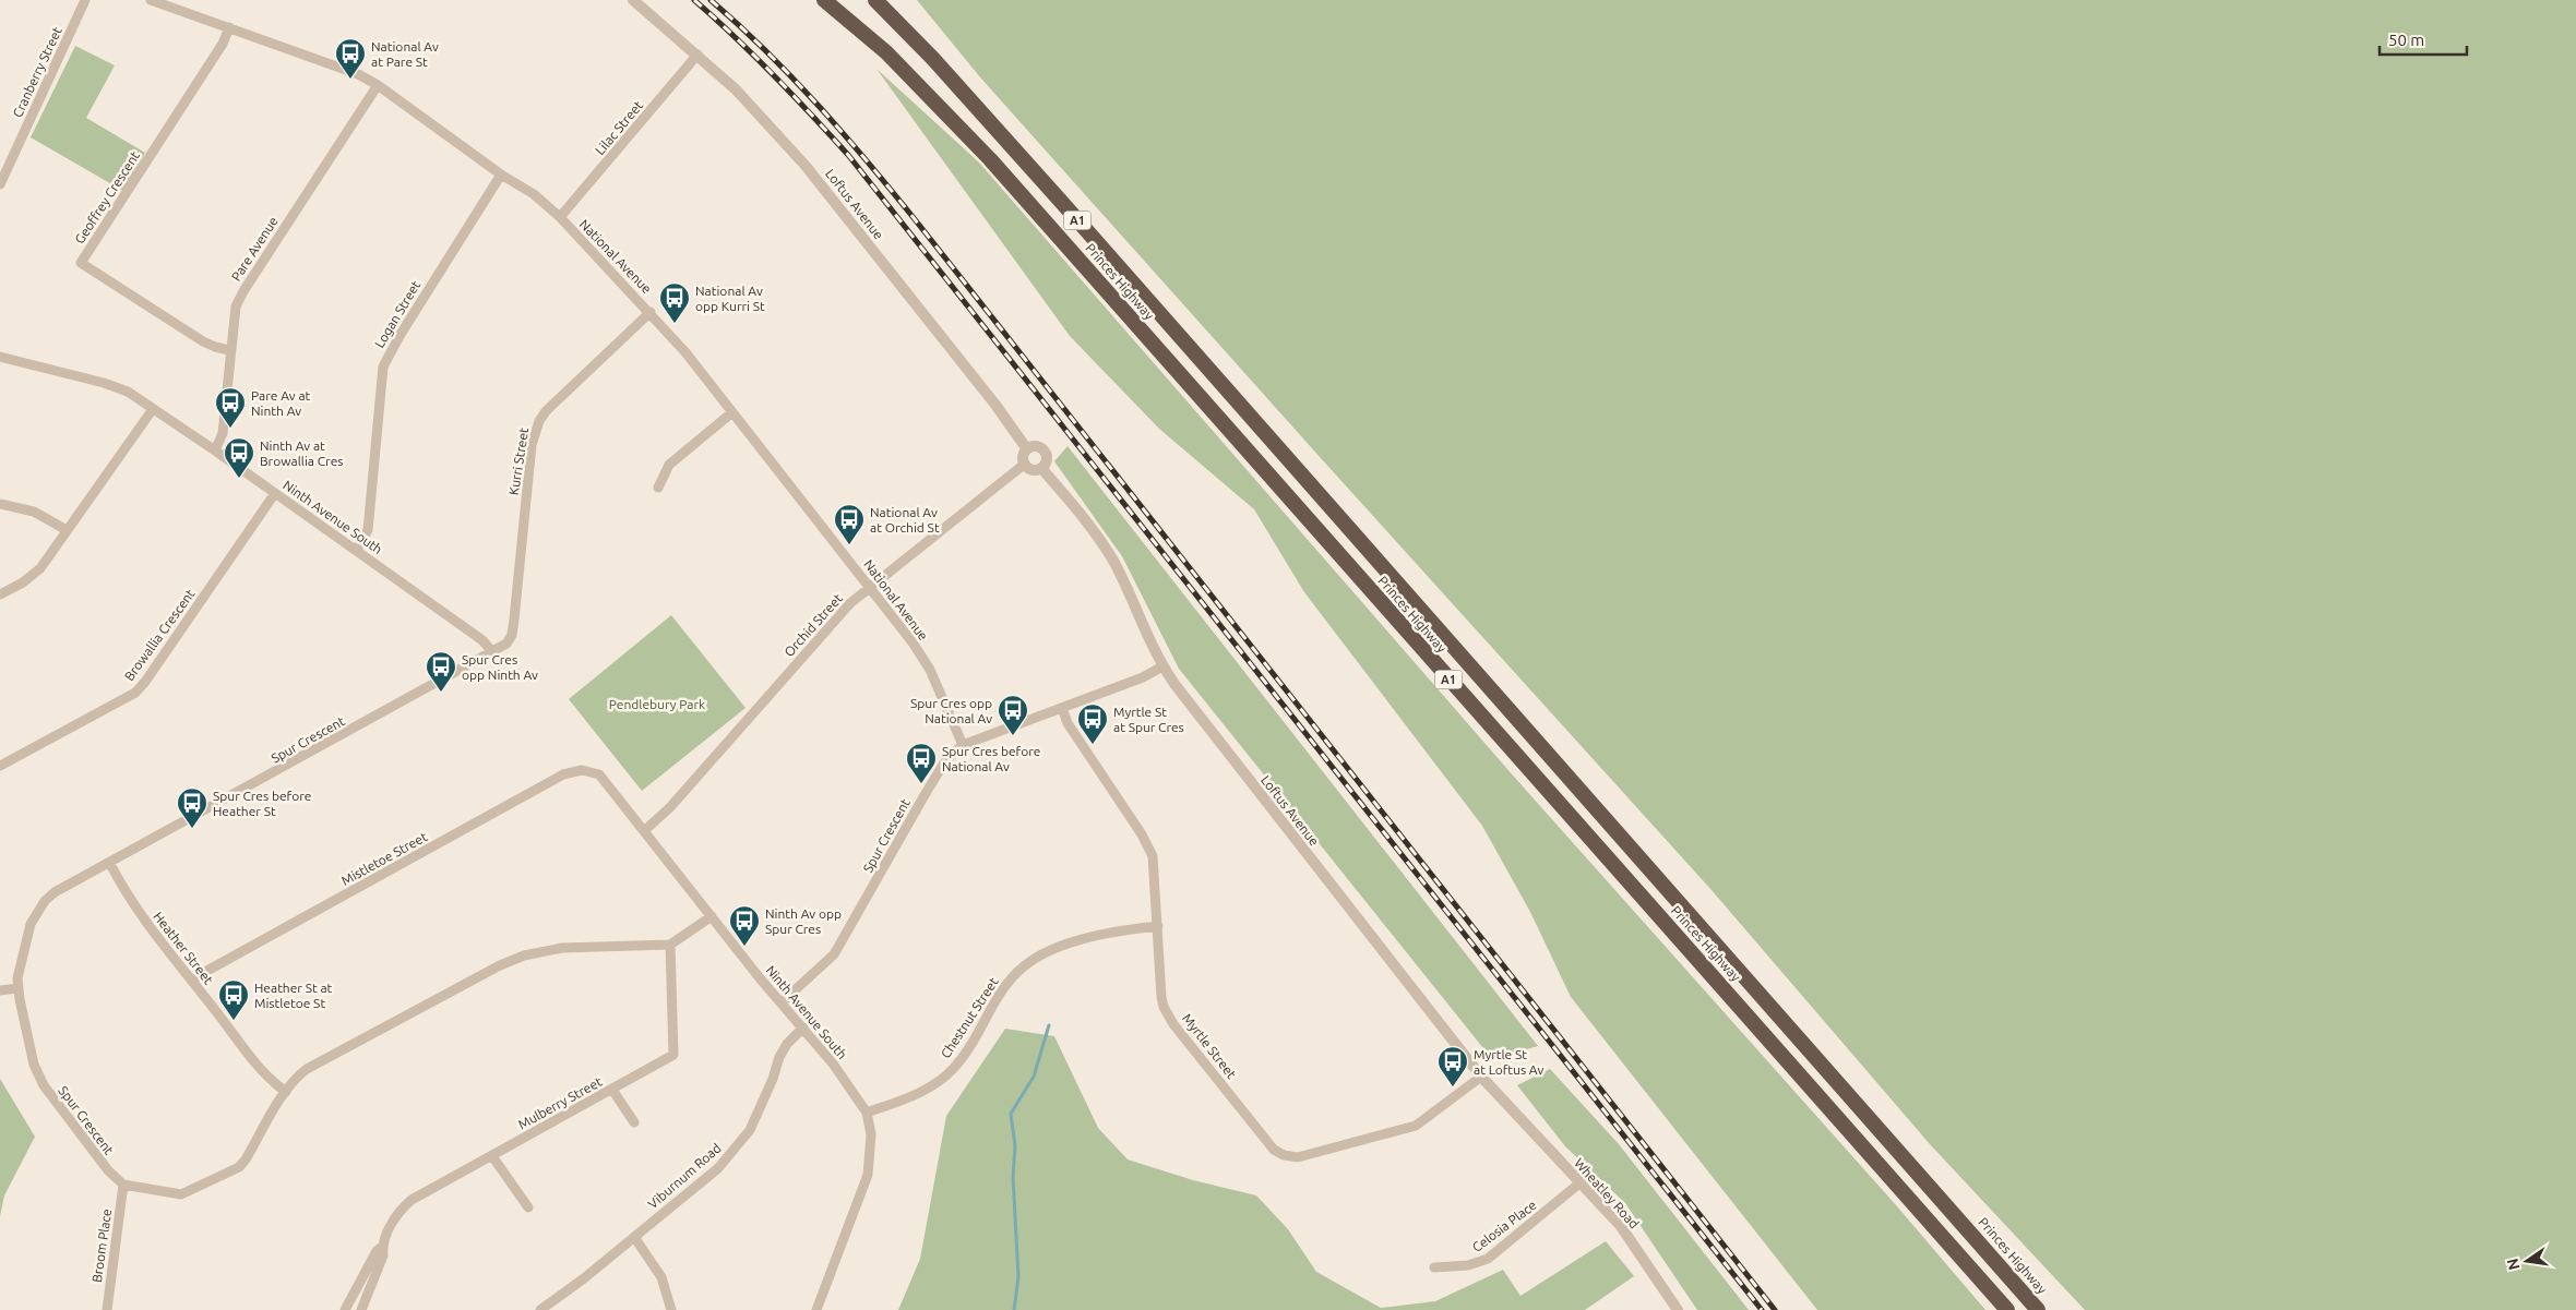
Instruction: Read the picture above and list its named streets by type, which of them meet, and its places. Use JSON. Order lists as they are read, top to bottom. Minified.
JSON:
{"streets":{"highway":["A1","Princes Highway"],"street":["Cranberry Street","Lilac Street","Geoffrey Crescent","Loftus Avenue","Pare Avenue","National Avenue","Logan Street","Kurri Street","Ninth Avenue South","Orchid Street","Browallia Crescent","Spur Crescent","Mistletoe Street","Heather Street","Chestnut Street","Myrtle Street","Mulberry Street","Viburnum Road","Wheatley Road","Celosia Place","Broom Place"]},"crossings":[["Lilac Street","Loftus Avenue"],["Lilac Street","National Avenue"],["Geoffrey Crescent","Pare Avenue"],["Geoffrey Crescent","National Avenue"],["Loftus Avenue","Orchid Street"],["Loftus Avenue","Spur Crescent"],["Loftus Avenue","Myrtle Street"],["Loftus Avenue","Wheatley Road"],["Pare Avenue","National Avenue"],["Pare Avenue","Ninth Avenue South"],["National Avenue","Logan Street"],["National Avenue","Kurri Street"],["National Avenue","Orchid Street"],["National Avenue","Spur Crescent"],["Logan Street","Ninth Avenue South"],["Kurri Street","Ninth Avenue South"],["Kurri Street","Spur Crescent"],["Ninth Avenue South","Orchid Street"],["Ninth Avenue South","Browallia Crescent"],["Ninth Avenue South","Spur Crescent"],["Ninth Avenue South","Mistletoe Street"],["Ninth Avenue South","Chestnut Street"],["Ninth Avenue South","Viburnum Road"],["Spur Crescent","Heather Street"],["Spur Crescent","Myrtle Street"],["Spur Crescent","Broom Place"],["Mistletoe Street","Heather Street"],["Chestnut Street","Myrtle Street"],["Wheatley Road","Celosia Place"]],"parks":["Pendlebury Park"],"places":{"bus stop":["National Av at Pare St","National Av opp Kurri St","Pare Av at Ninth Av","Ninth Av at Browallia Cres","National Av at Orchid St","Spur Cres opp Ninth Av","Spur Cres opp National Av","Myrtle St at Spur Cres","Spur Cres before National Av","Spur Cres before Heather St","Ninth Av opp Spur Cres","Heather St at Mistletoe St","Myrtle St at Loftus Av"]},"scale_bar":"50 m","north":"left"}
